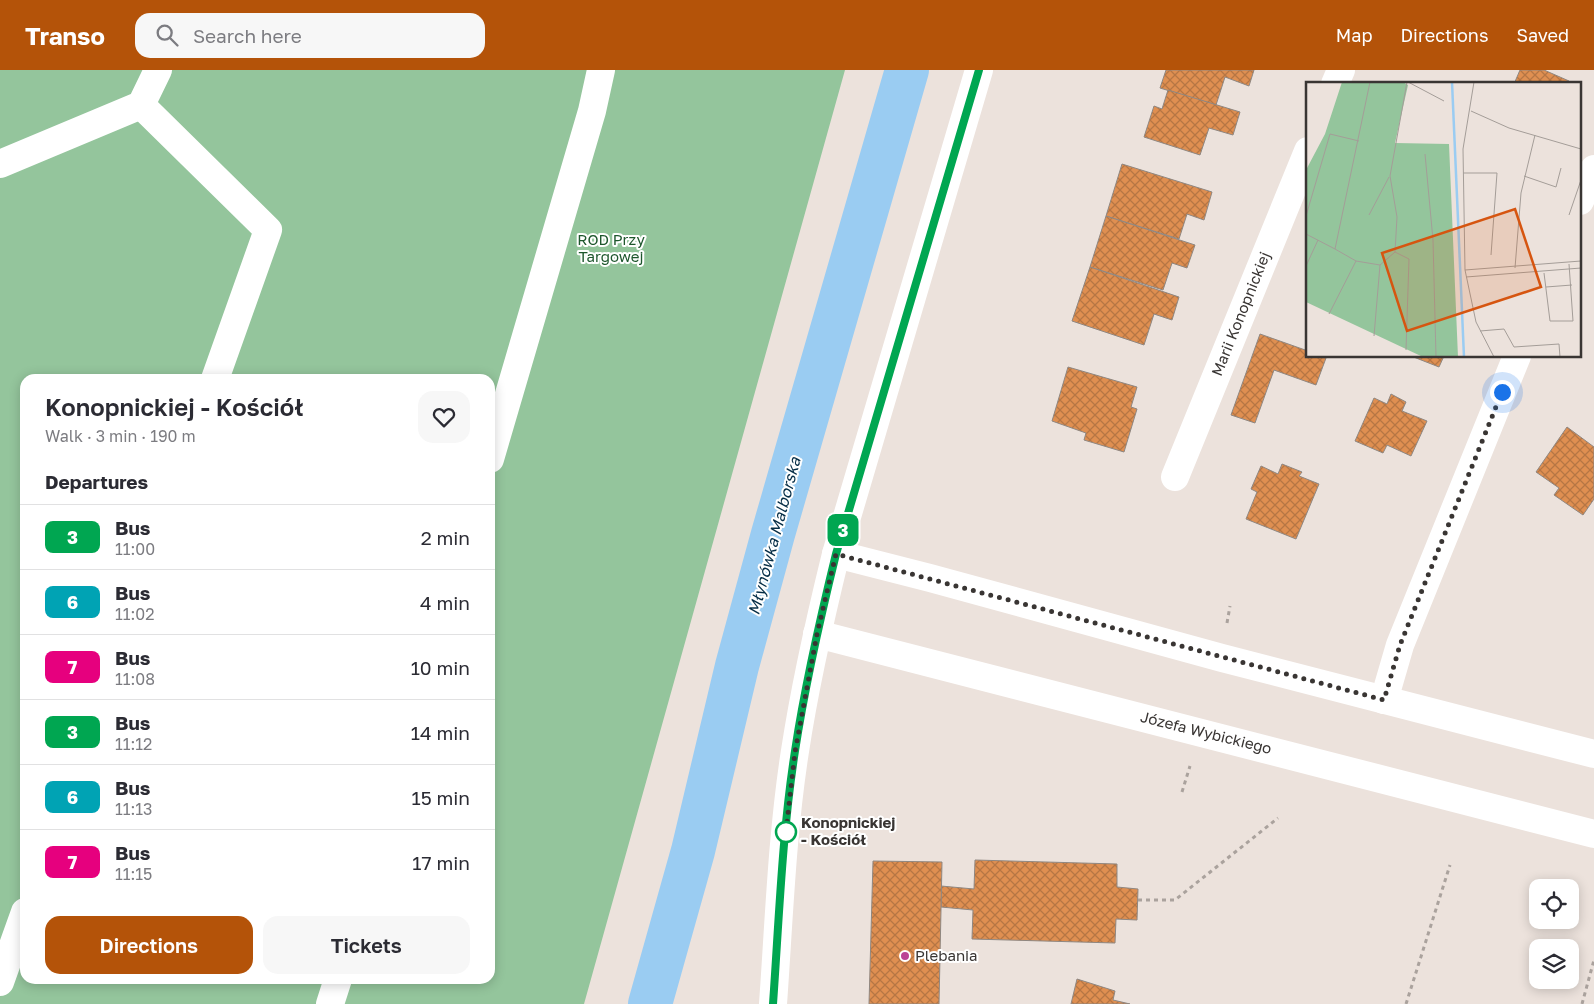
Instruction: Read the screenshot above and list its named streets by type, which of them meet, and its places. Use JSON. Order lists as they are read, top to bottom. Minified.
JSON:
{"streets":{"street":["Marii Konopnickiej","Józefa Wybickiego"]},"water":["Młynówka Malborska"],"parks":["ROD Przy Targowej"],"places":["Konopnickiej - Kościół","Plebania"],"lines":["bus line 3"],"page":{"header":"Transo","search":"Search here","nav":["Map","Directions","Saved"],"on_map":"3","heading":[["Konopnickiej - Kościół","Walk · 3 min · 190 m"],"Departures"],"list":[{"mark":"3","name":"Bus","note":"11:00","value":"2 min"},{"mark":"6","name":"Bus","note":"11:02","value":"4 min"},{"mark":"7","name":"Bus","note":"11:08","value":"10 min"},{"mark":"3","name":"Bus","note":"11:12","value":"14 min"},{"mark":"6","name":"Bus","note":"11:13","value":"15 min"},{"mark":"7","name":"Bus","note":"11:15","value":"17 min"}],"buttons":["Directions","Tickets"]}}
